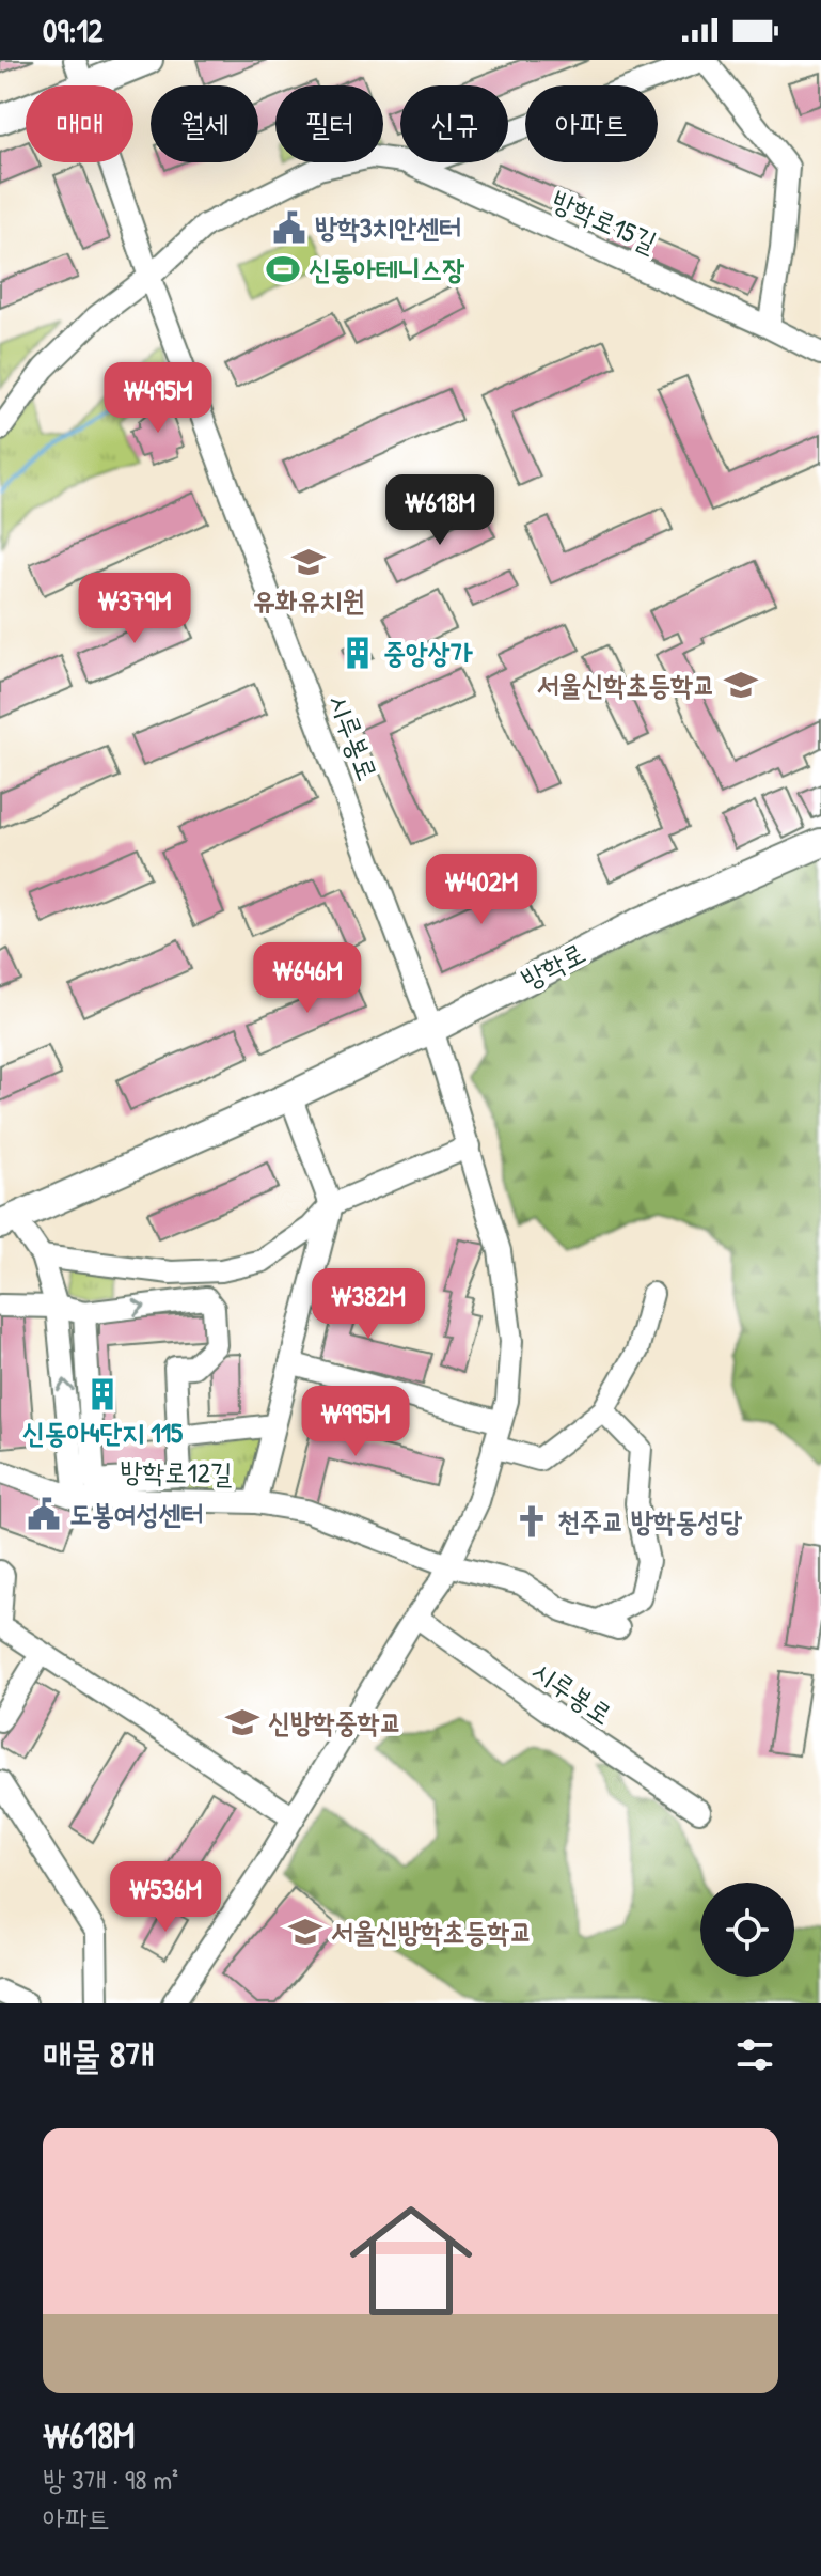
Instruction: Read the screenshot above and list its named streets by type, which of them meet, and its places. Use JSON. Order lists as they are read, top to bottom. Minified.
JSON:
{"streets":{"main road":["방학로"],"street":["방학로15길","시루봉로","방학로12길"]},"crossings":[["방학로15길","시루봉로"],["시루봉로","방학로"],["시루봉로","방학로12길"]],"places":{"public building":["방학3치안센터","도봉여성센터"],"sports":["신동아테니스장"],"school or university":["유화유치원","서울신학초등학교","신방학중학교","서울신방학초등학교"],"building":["중앙상가","신동아4단지 115"],"church":["천주교 방학동성당"]},"page":{"status":"09:12","chip":["매매","월세","필터","신규","아파트"],"price":["₩495M","₩618M","₩379M","₩402M","₩646M","₩382M","₩995M","₩536M"],"heading":"매물 8개","list":[{"name":"₩618M","note":"방 3개 · 98 m² · 아파트"}]}}
